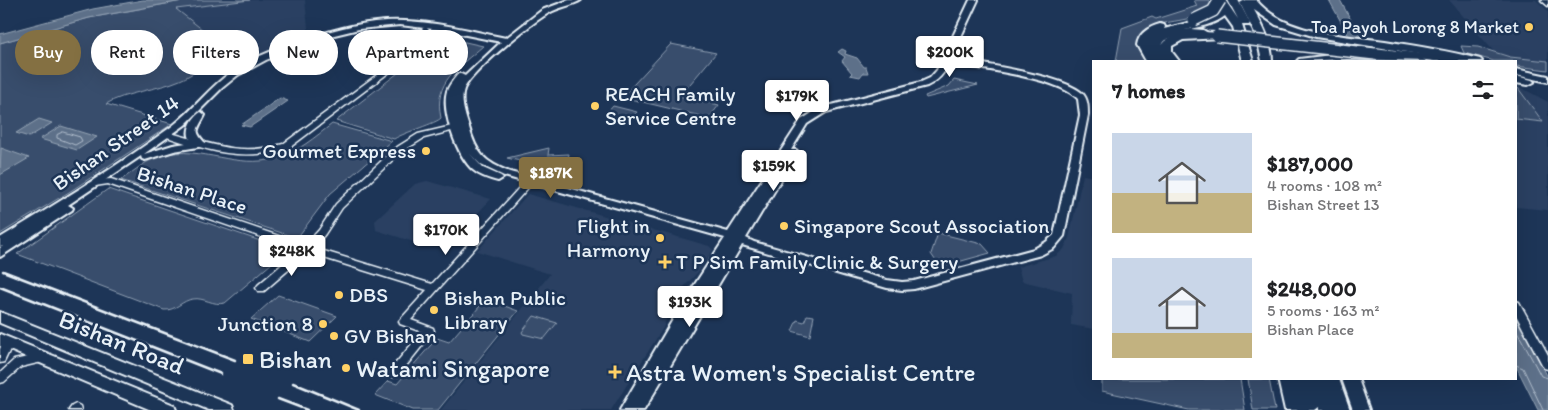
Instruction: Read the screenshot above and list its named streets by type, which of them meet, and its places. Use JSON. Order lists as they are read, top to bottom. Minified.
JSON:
{"streets":{"main road":["Bishan Road"],"street":["Bishan Street 14","Bishan Place"]},"crossings":[["Bishan Street 14","Bishan Place"]],"places":{"other":["Toa Payoh Lorong 8 Market","REACH Family Service Centre","Gourmet Express","Singapore Scout Association","Flight in Harmony","DBS","Bishan Public Library","Junction 8","GV Bishan","Watami Singapore"],"health":["T P Sim Family Clinic & Surgery","Astra Women's Specialist Centre"],"transit":["Bishan"]},"page":{"chip":["Buy","Rent","Filters","New","Apartment"],"price":["$200K","$179K","$159K","$187K","$170K","$248K","$193K"],"heading":"7 homes","list":[{"name":"$187,000","note":"4 rooms · 108 m² · Bishan Street 13"},{"name":"$248,000","note":"5 rooms · 163 m² · Bishan Place"}]}}
